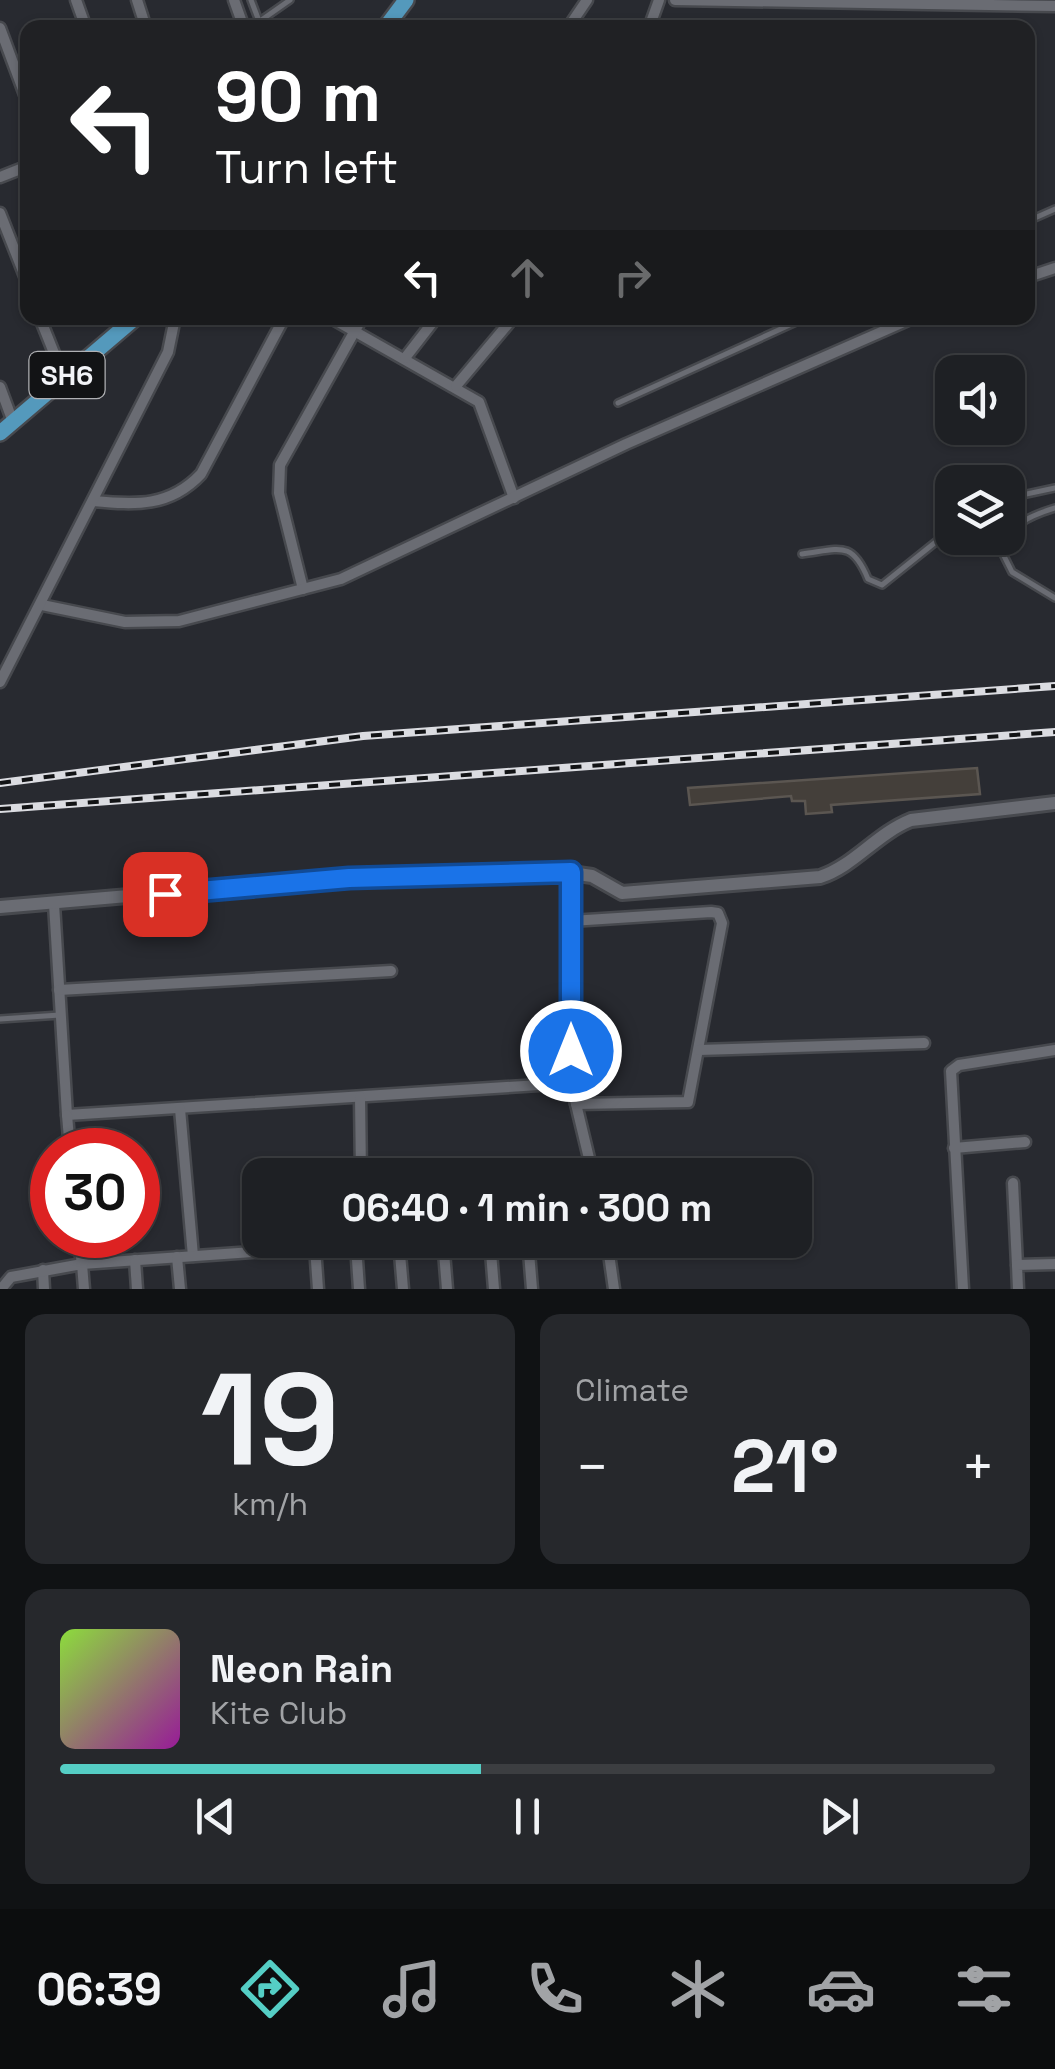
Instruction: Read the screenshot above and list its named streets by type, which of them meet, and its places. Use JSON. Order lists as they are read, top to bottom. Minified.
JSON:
{"streets":{"main road":["SH6"]},"page":{"turn":["90 m","Turn left"],"limit":"30","trip":"06:40 · 1 min · 300 m","tile":[["19","km/h"],"Climate"],"heat":["−","21°","+"],"song":["Neon Rain","Kite Club"],"tabs":"06:39"}}
